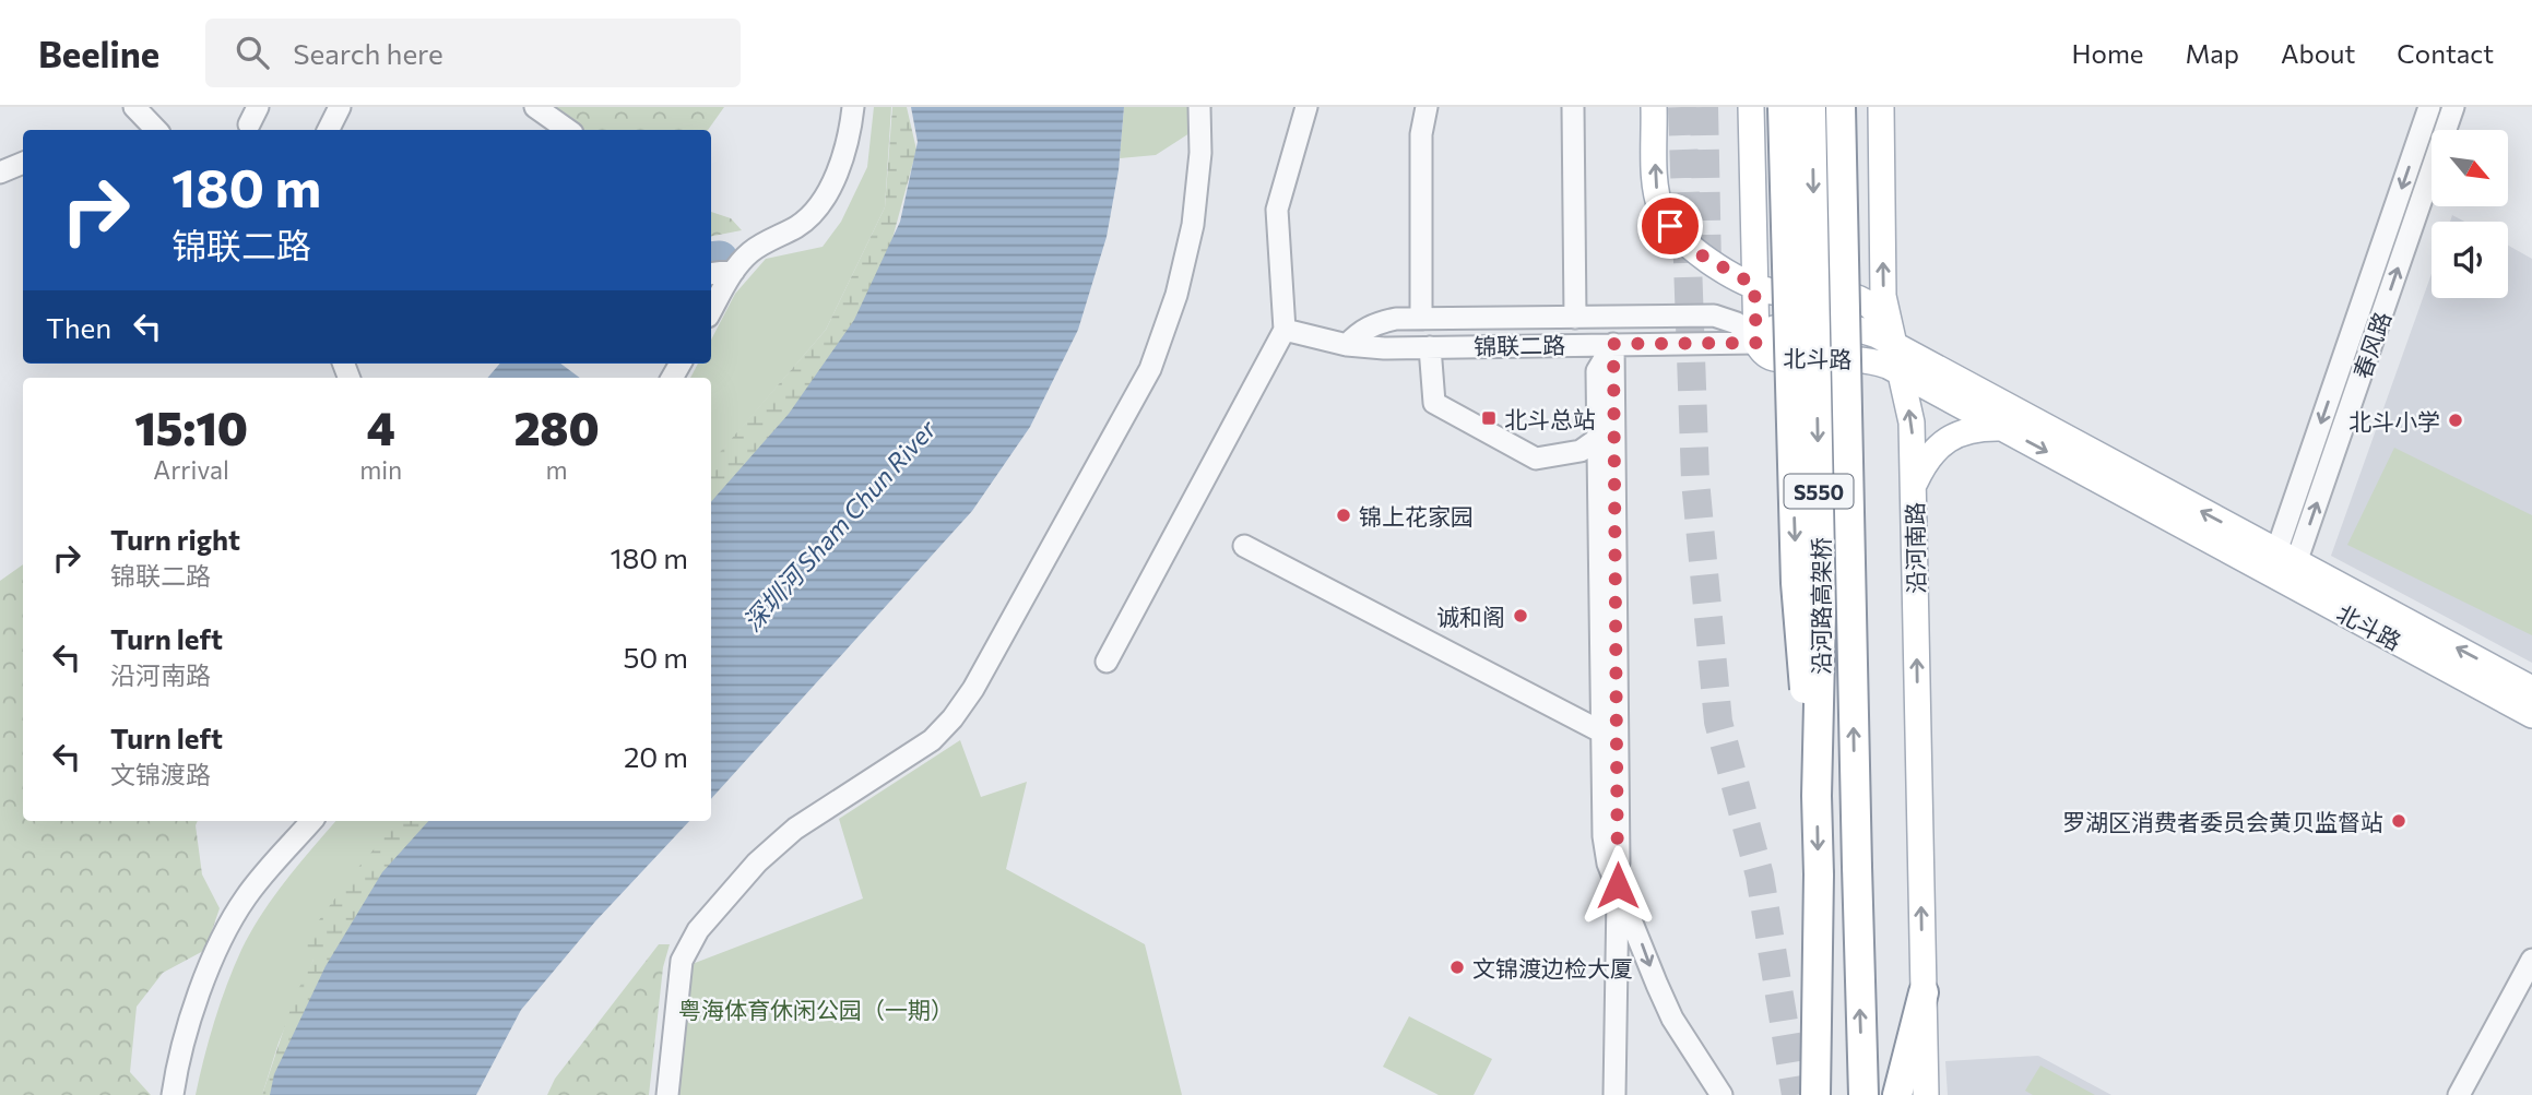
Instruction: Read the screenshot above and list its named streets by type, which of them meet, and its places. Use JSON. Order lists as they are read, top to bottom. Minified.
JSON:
{"streets":{"highway":["S550","沿河路高架桥"],"main road":["北斗路","沿河南路"],"street":["锦联二路","春风路"]},"crossings":[["锦联二路","北斗路"],["春风路","北斗路"],["北斗路","沿河南路"]],"one_way":["沿河南路"],"water":["深圳河 Sham Chun River"],"parks":["粤海体育休闲公园（一期）"],"places":{"transit":["北斗总站"],"other":["北斗小学","锦上花家园","诚和阁","罗湖区消费者委员会黄贝监督站","文锦渡边检大厦"]},"north":"bottom right","page":{"header":"Beeline","search":"Search here","nav":["Home","Map","About","Contact"],"turn":["180 m","锦联二路"],"then":"Then","eta":["15:10","Arrival","4","min","280","m"],"list":[{"name":"Turn right","note":"锦联二路","value":"180 m"},{"name":"Turn left","note":"沿河南路","value":"50 m"},{"name":"Turn left","note":"文锦渡路","value":"20 m"}]}}
